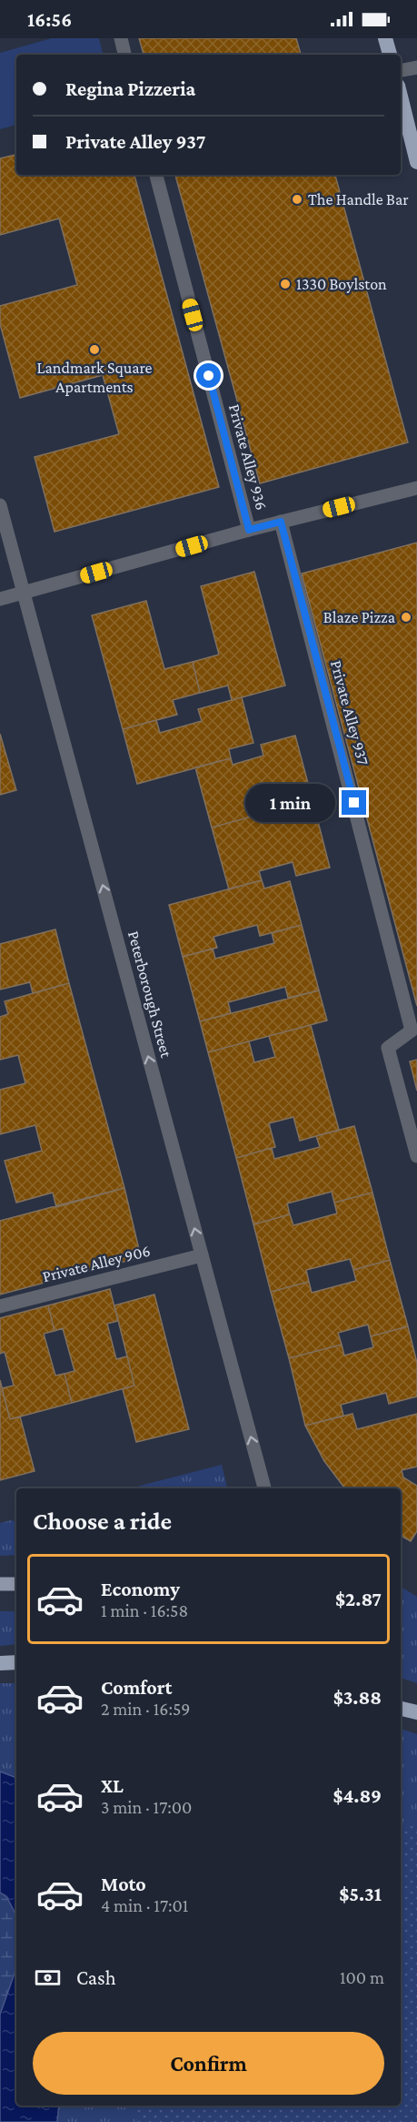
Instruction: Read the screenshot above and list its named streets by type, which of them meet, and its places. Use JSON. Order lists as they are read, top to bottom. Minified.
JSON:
{"streets":{"street":["Private Alley 936","Private Alley 937","Peterborough Street","Private Alley 906"]},"crossings":[["Peterborough Street","Private Alley 906"]],"one_way":["Peterborough Street"],"places":["The Handle Bar","1330 Boylston","Landmark Square Apartments","Blaze Pizza"],"page":{"status":"16:56","banner":["Regina Pizzeria","Private Alley 937"],"bubble":"1 min","heading":"Choose a ride","list":[{"name":"Economy","note":"1 min · 16:58","value":"$2.87"},{"name":"Comfort","note":"2 min · 16:59","value":"$3.88"},{"name":"XL","note":"3 min · 17:00","value":"$4.89"},{"name":"Moto","note":"4 min · 17:01","value":"$5.31"}],"pay":["Cash","100 m"],"buttons":"Confirm"}}
